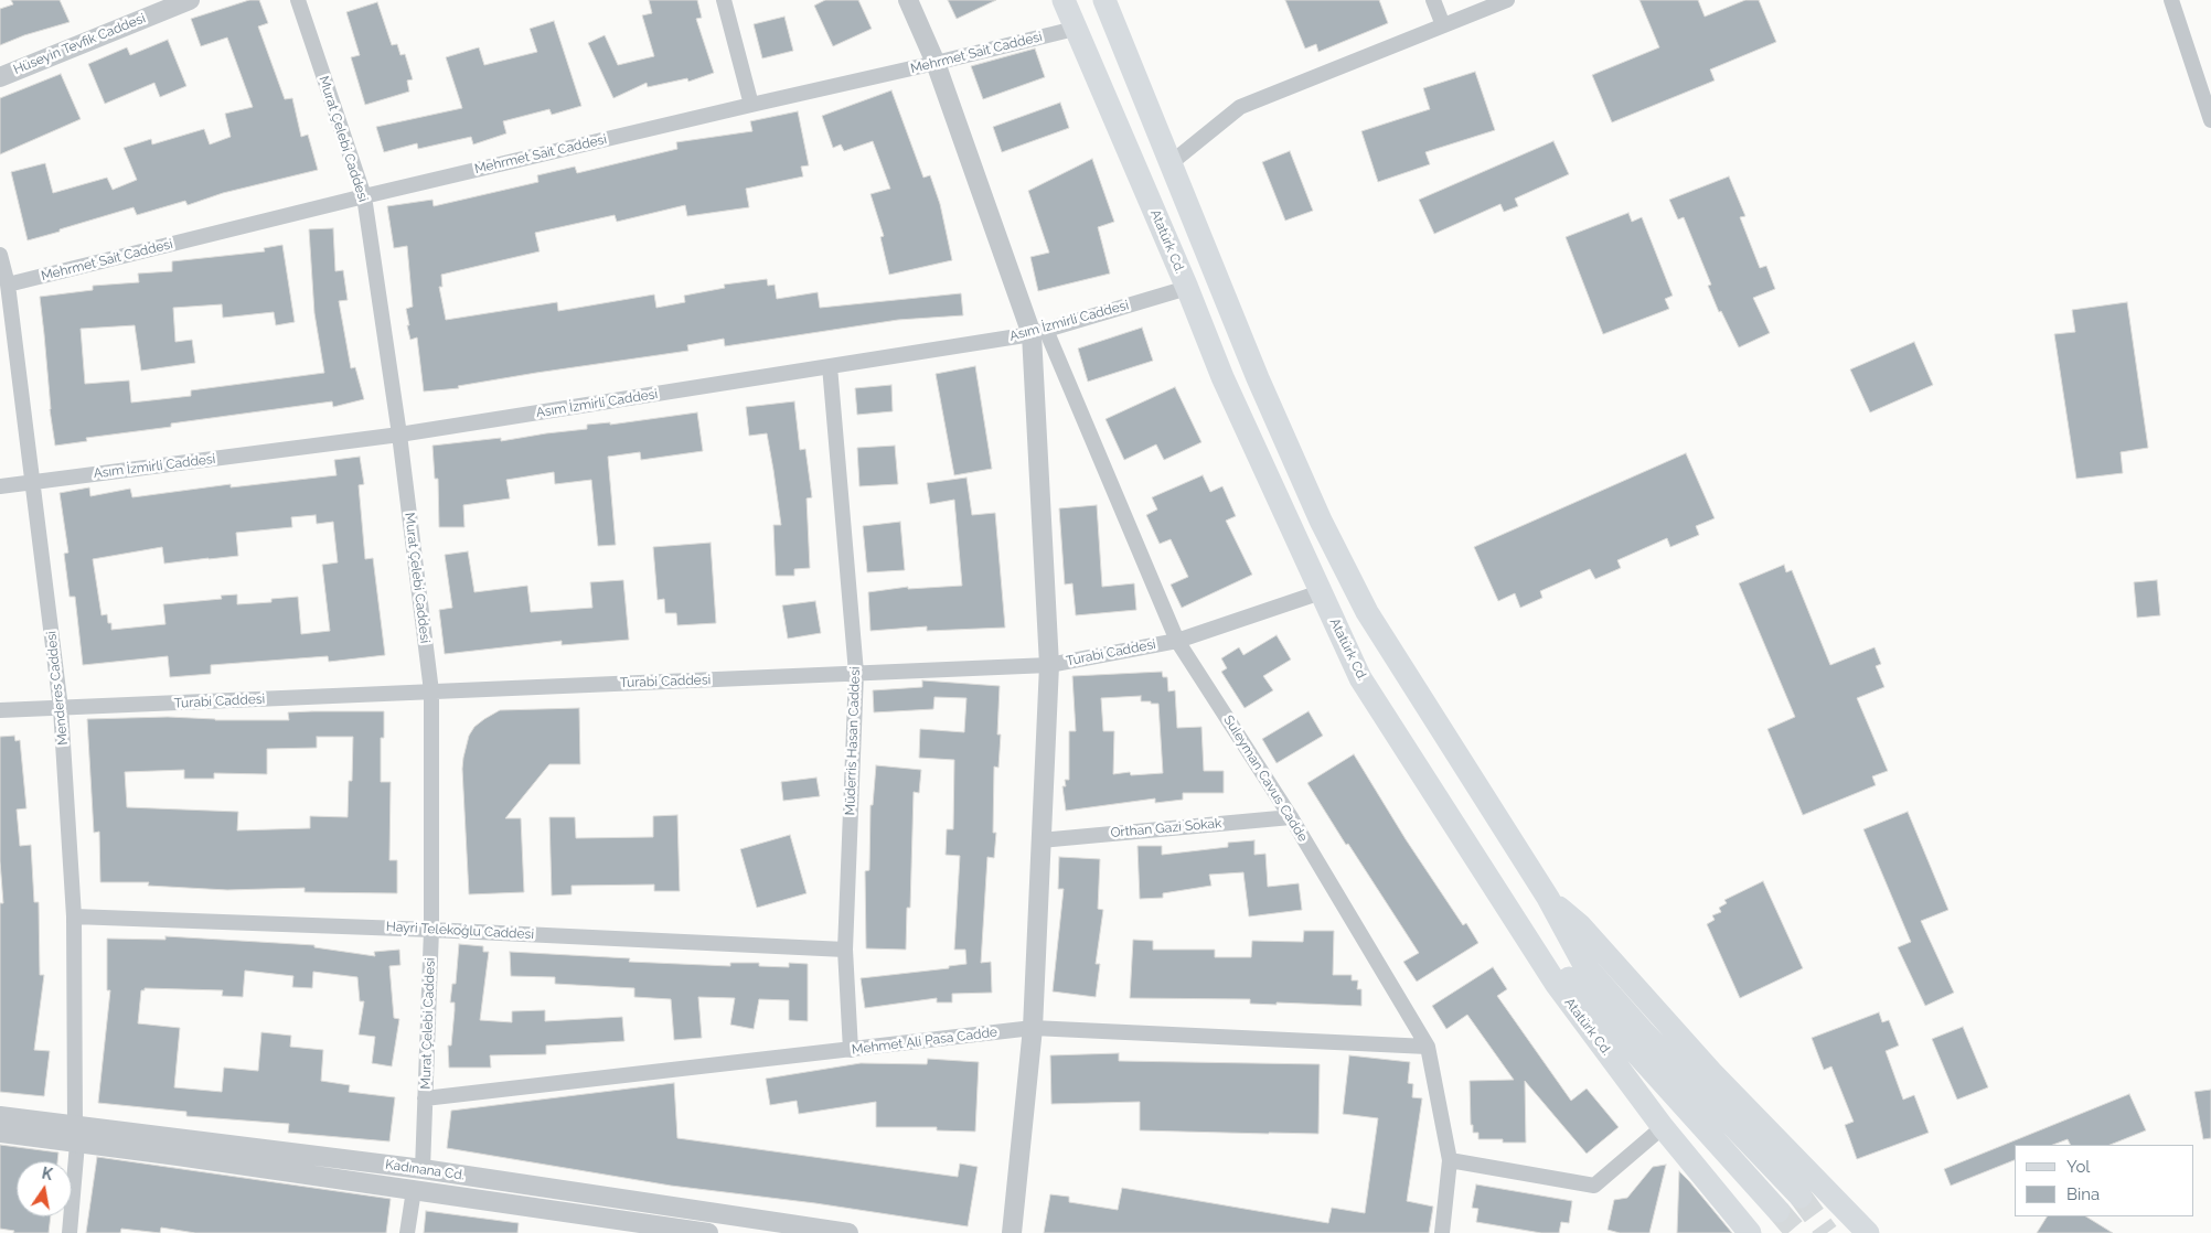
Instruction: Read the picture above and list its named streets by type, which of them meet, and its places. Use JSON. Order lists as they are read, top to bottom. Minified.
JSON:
{"streets":{"main road":["Atatürk Cd."],"street":["Hüseyin Tevfik Caddesi","Mehrmet Sait Caddesi","Murat Çelebi Caddesi","Asım İzmirli Caddesi","Turabi Caddesi","Menderes Caddesi","Müderris Hasan Caddesi","Suleyman Cavus Cadde","Orthan Gazi Sokak","Hayri Telekoğlu Caddesi","Mehmet Ali Pasa Cadde","Kadınana Cd."]},"crossings":[["Mehrmet Sait Caddesi","Murat Çelebi Caddesi"],["Mehrmet Sait Caddesi","Atatürk Cd."],["Mehrmet Sait Caddesi","Menderes Caddesi"],["Murat Çelebi Caddesi","Asım İzmirli Caddesi"],["Murat Çelebi Caddesi","Turabi Caddesi"],["Murat Çelebi Caddesi","Hayri Telekoğlu Caddesi"],["Murat Çelebi Caddesi","Mehmet Ali Pasa Cadde"],["Murat Çelebi Caddesi","Kadınana Cd."],["Atatürk Cd.","Asım İzmirli Caddesi"],["Atatürk Cd.","Turabi Caddesi"],["Asım İzmirli Caddesi","Menderes Caddesi"],["Asım İzmirli Caddesi","Müderris Hasan Caddesi"],["Asım İzmirli Caddesi","Suleyman Cavus Cadde"],["Turabi Caddesi","Menderes Caddesi"],["Turabi Caddesi","Müderris Hasan Caddesi"],["Turabi Caddesi","Suleyman Cavus Cadde"],["Menderes Caddesi","Hayri Telekoğlu Caddesi"],["Menderes Caddesi","Kadınana Cd."],["Müderris Hasan Caddesi","Hayri Telekoğlu Caddesi"],["Müderris Hasan Caddesi","Mehmet Ali Pasa Cadde"],["Suleyman Cavus Cadde","Orthan Gazi Sokak"],["Suleyman Cavus Cadde","Mehmet Ali Pasa Cadde"]],"legend":["Yol","Bina"],"north":"top"}
